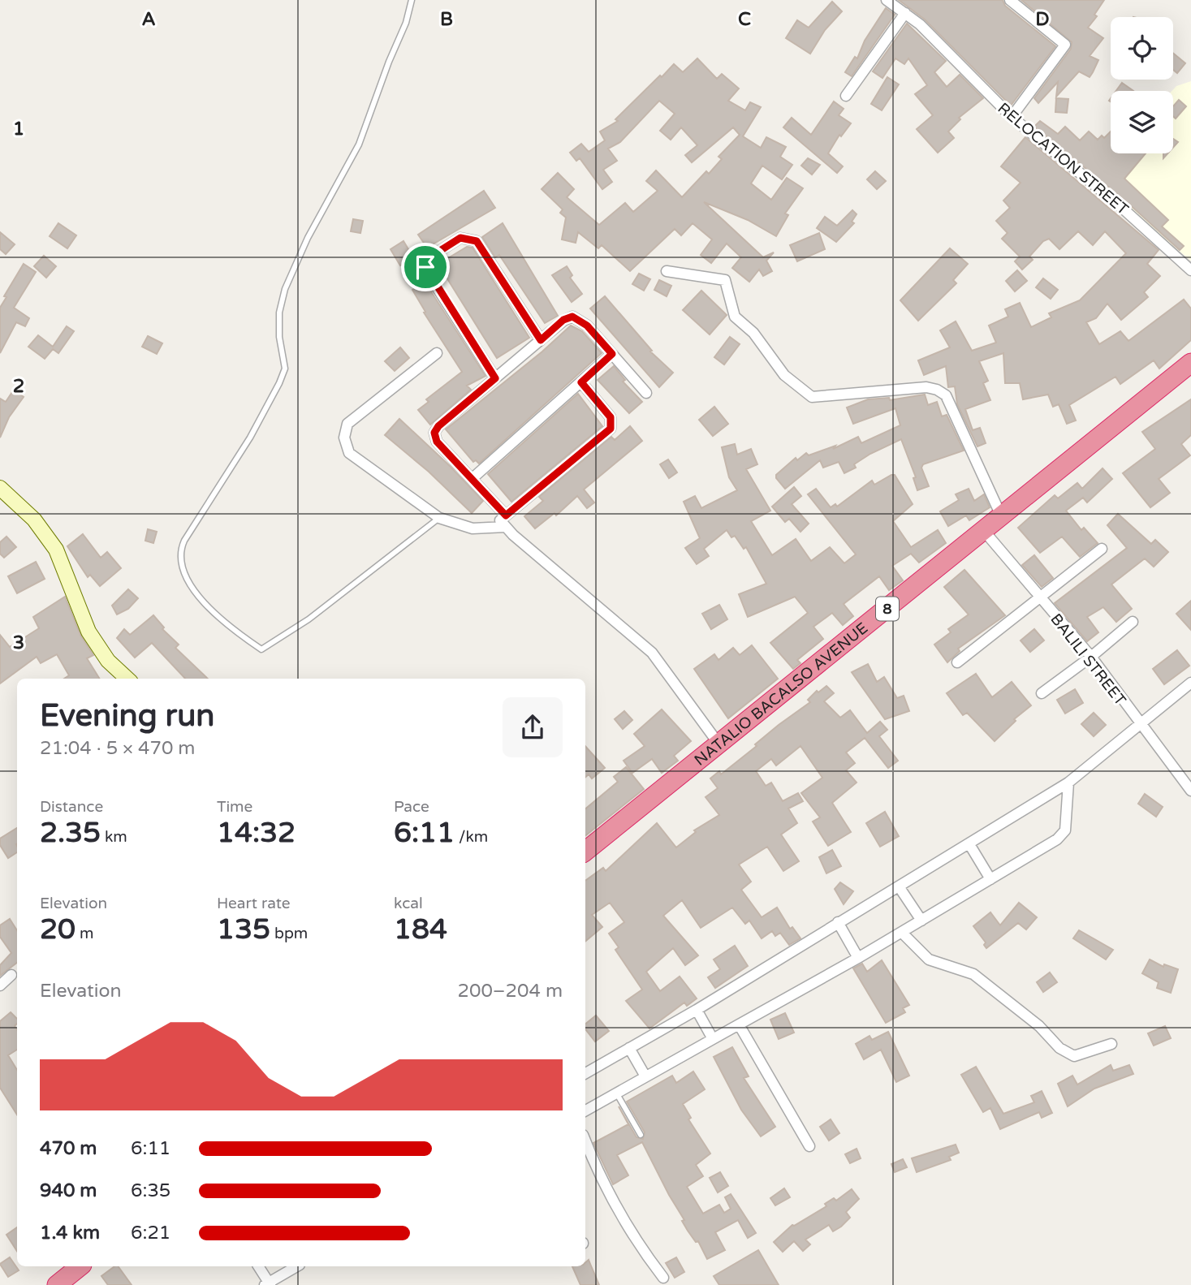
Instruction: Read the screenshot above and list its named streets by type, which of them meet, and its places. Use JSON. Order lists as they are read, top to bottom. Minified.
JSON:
{"streets":{"highway":["8","NATALIO BACALSO AVENUE"],"street":["RELOCATION STREET","BALILI STREET"]},"crossings":[["BALILI STREET","NATALIO BACALSO AVENUE"]],"page":{"heading":["Evening run","21:04 · 5 × 470 m"],"stats":[["Distance","2.35 km"],["Time","14:32"],["Pace","6:11 /km"],["Elevation","20 m"],["Heart rate","135 bpm"],["kcal","184"]],"chart":["Elevation","200–204 m"],"list":[{"name":"470 m","note":"6:11"},{"name":"940 m","note":"6:35"},{"name":"1.4 km","note":"6:21"}]},"grid":{"columns":["A","B","C","D"],"rows":["1","2","3"]}}
